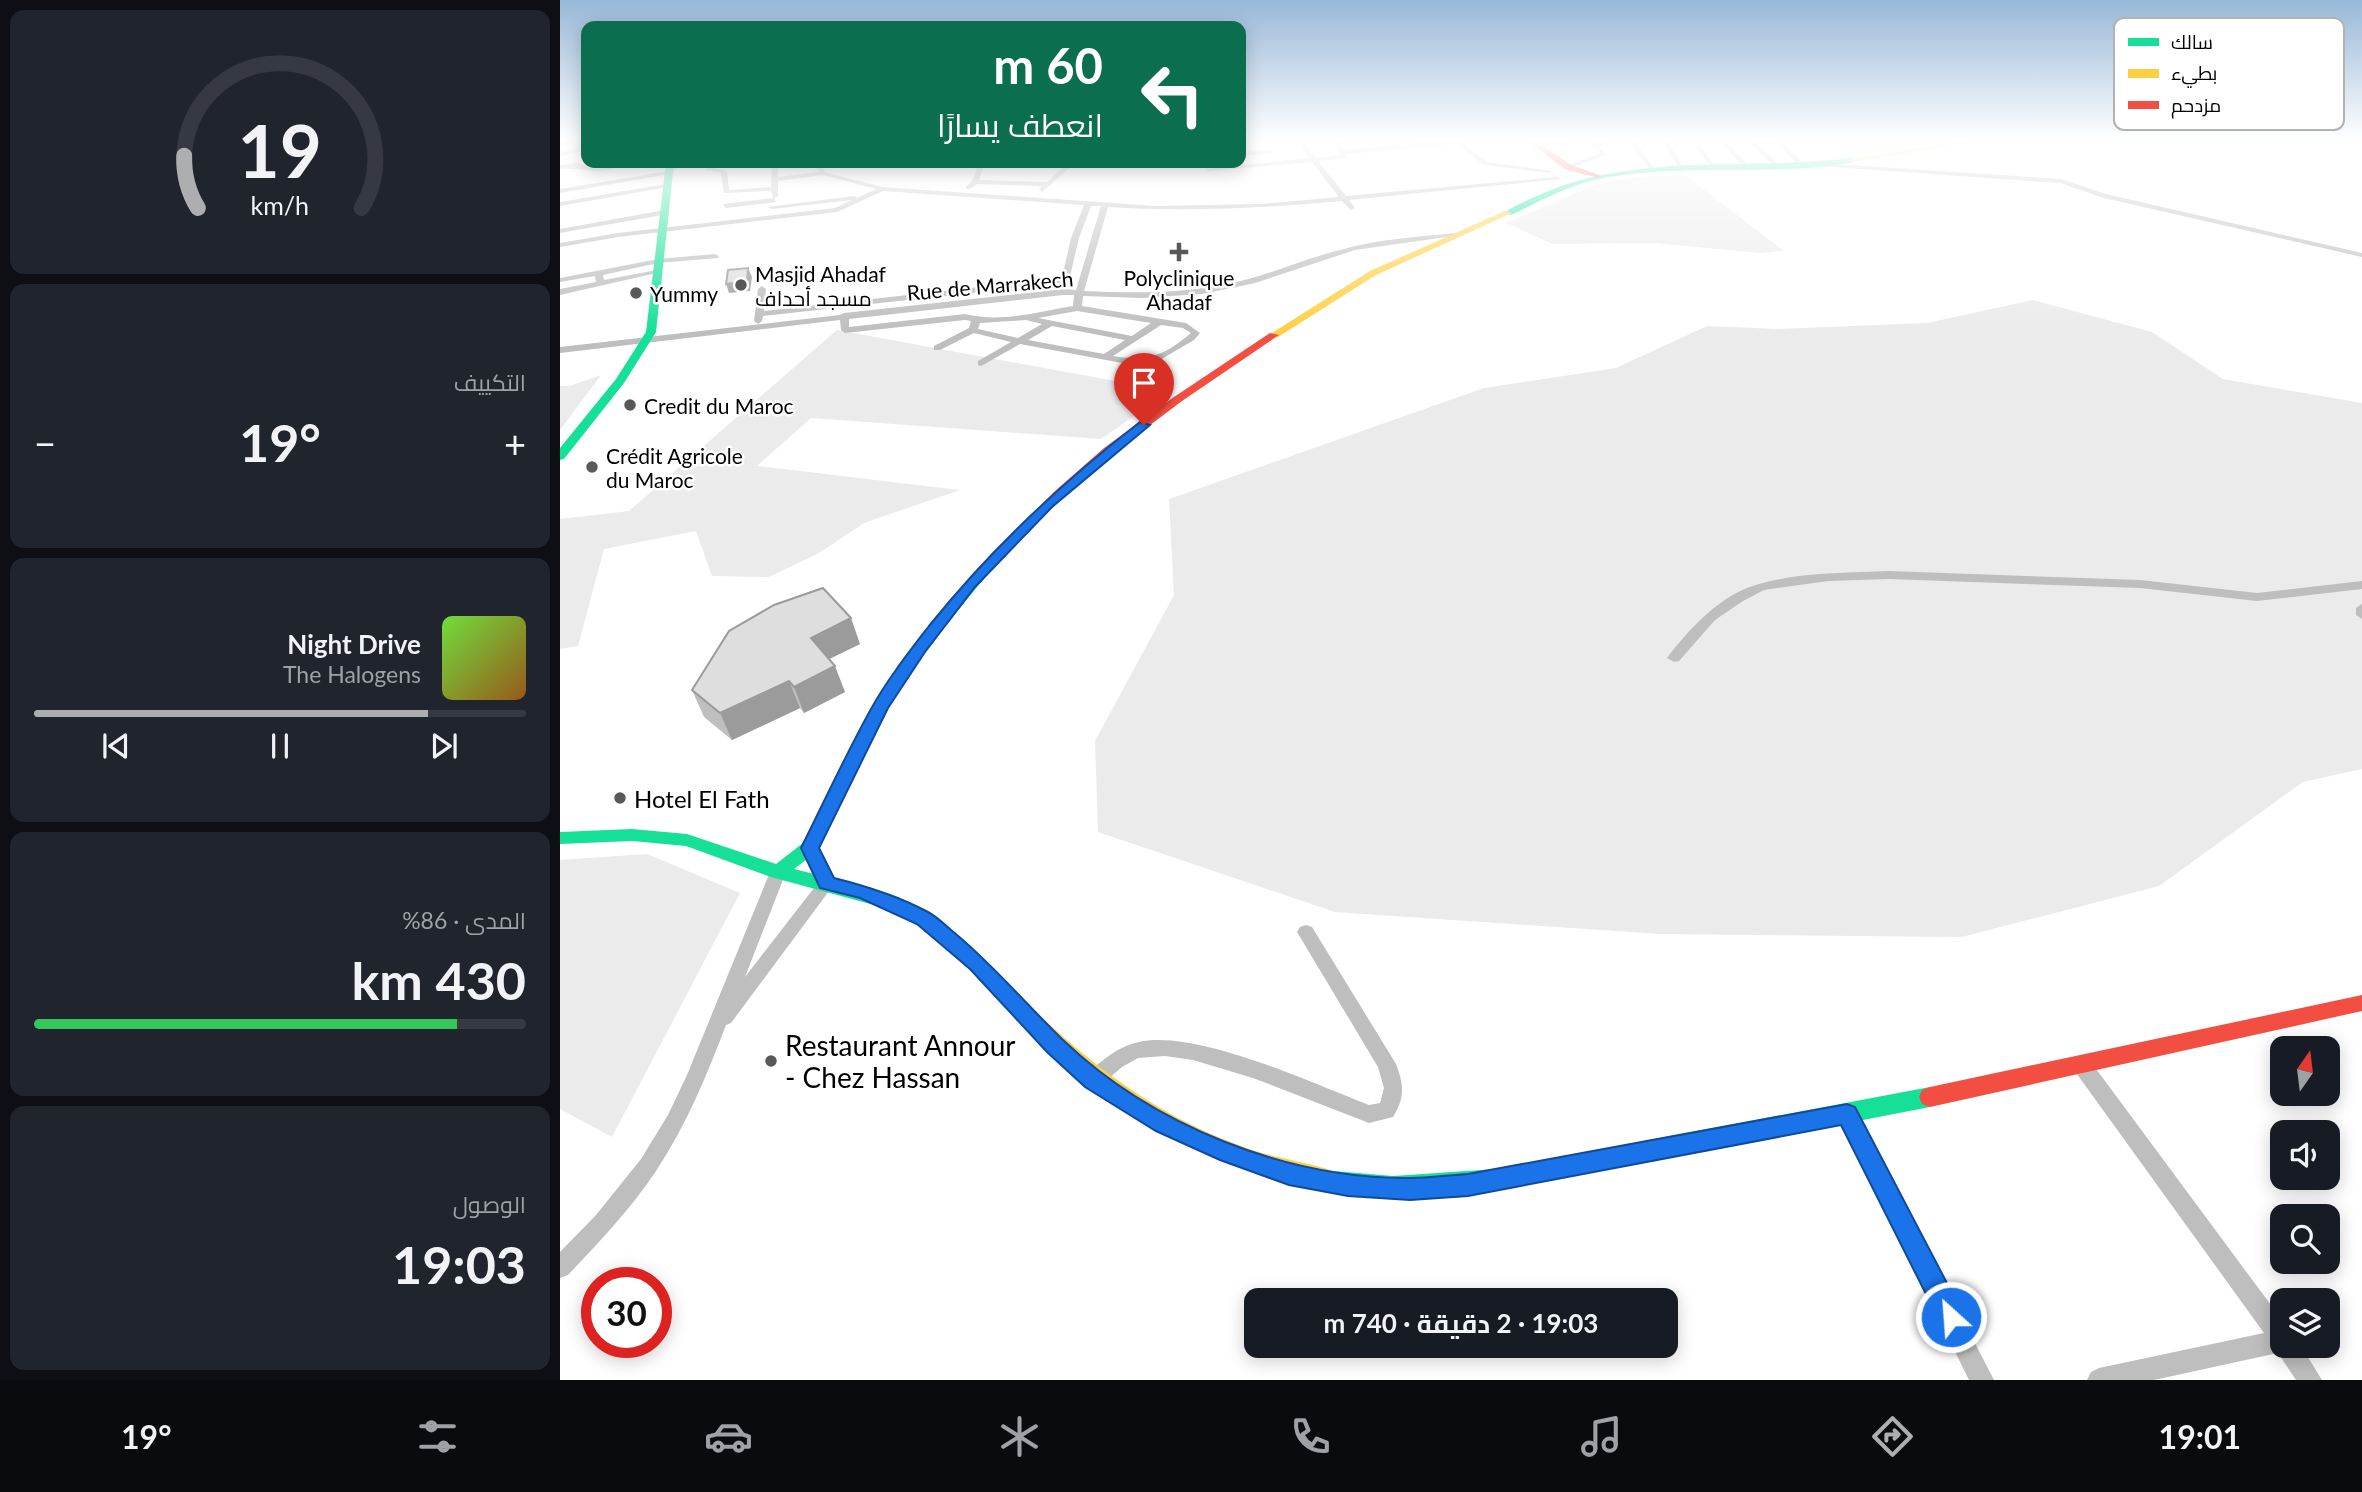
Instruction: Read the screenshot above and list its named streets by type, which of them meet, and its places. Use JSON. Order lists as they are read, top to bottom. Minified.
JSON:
{"streets":{"street":["Rue de Marrakech"]},"places":{"health":["Polyclinique Ahadaf"],"other":["Masjid Ahadaf مسجد أحداف","Yummy","Credit du Maroc","Crédit Agricole du Maroc","Hotel El Fath","Restaurant Annour - Chez Hassan"]},"legend":["سالك","بطيء","مزدحم"],"north":"top","page":{"turn":["60 m","انعطف يسارًا"],"tile":["التكييف",["المدى · 86%","430 km"],["الوصول","19:03"]],"heat":["−","19°","+"],"song":["Night Drive","The Halogens"],"limit":"30","trip":"19:03 · 2 دقيقة · 740 m","tabs":["19:01","19°"],"gauge":["19","km/h"]}}
